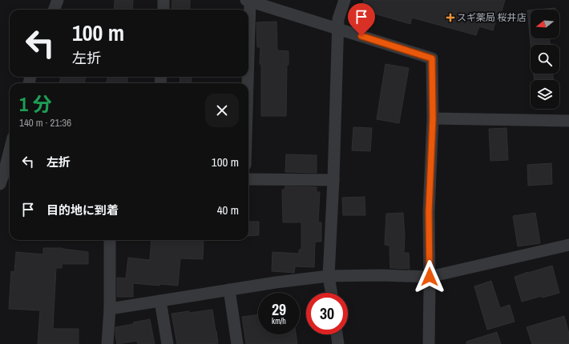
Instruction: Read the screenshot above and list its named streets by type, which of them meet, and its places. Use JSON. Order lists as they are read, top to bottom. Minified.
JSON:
{"places":{"health":["スギ薬局 桜井店"]},"north":"left","page":{"turn":["100 m","左折"],"heading":["1 分","140 m · 21:36"],"list":[{"name":"左折","value":"100 m"},{"name":"目的地に到着","value":"40 m"}],"speed":"29 km/h","limit":"30"}}
